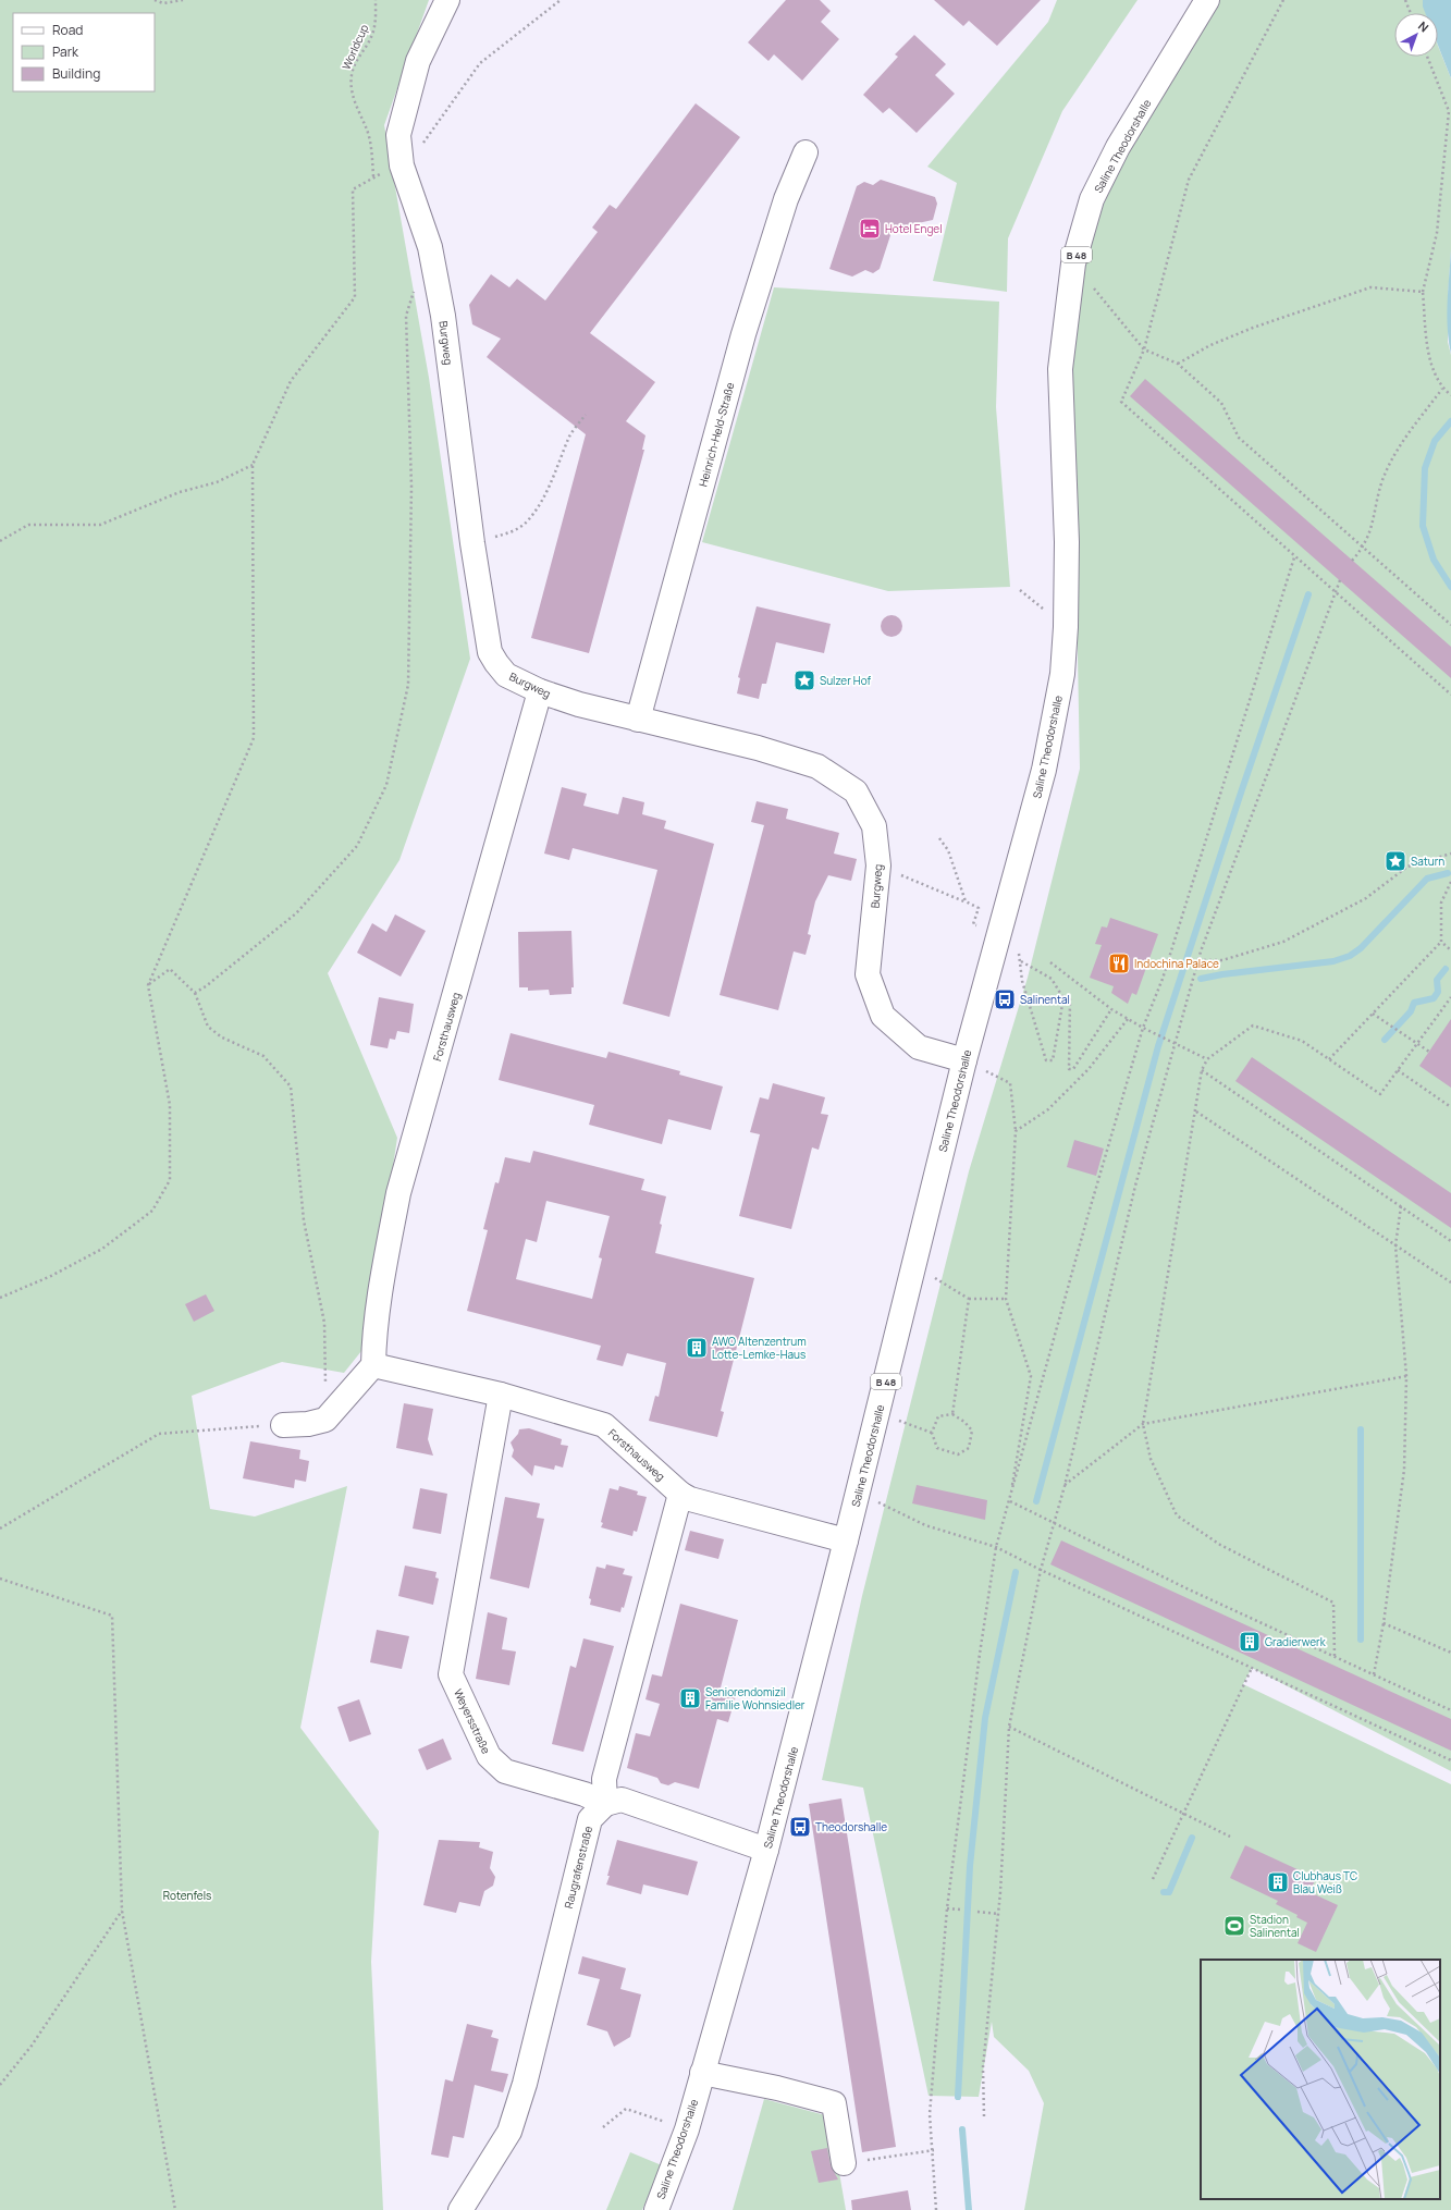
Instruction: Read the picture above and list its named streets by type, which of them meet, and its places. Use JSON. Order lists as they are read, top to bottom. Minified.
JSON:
{"streets":{"street":["Saline Theodorshalle","B 48","Burgweg","Heinrich-Held-Straße","Forsthausweg","Weyersstraße","Raugrafenstraße"],"path":["Worldcup"]},"crossings":[["Saline Theodorshalle","Burgweg"],["Saline Theodorshalle","Forsthausweg"],["Burgweg","Heinrich-Held-Straße"],["Burgweg","Forsthausweg"],["Forsthausweg","Weyersstraße"],["Weyersstraße","Raugrafenstraße"]],"parks":["Rotenfels"],"places":{"hotel":["Hotel Engel"],"place":["Sulzer Hof","Saturn"],"restaurant":["Indochina Palace"],"bus stop":["Salinental","Theodorshalle"],"building":["AWO Altenzentrum Lotte-Lemke-Haus","Gradierwerk","Seniorendomizil Familie Wohnsiedler","Clubhaus TC Blau Weiß"],"sports":["Stadion Salinental"]},"legend":["Road","Park","Building"],"north":"top right"}
